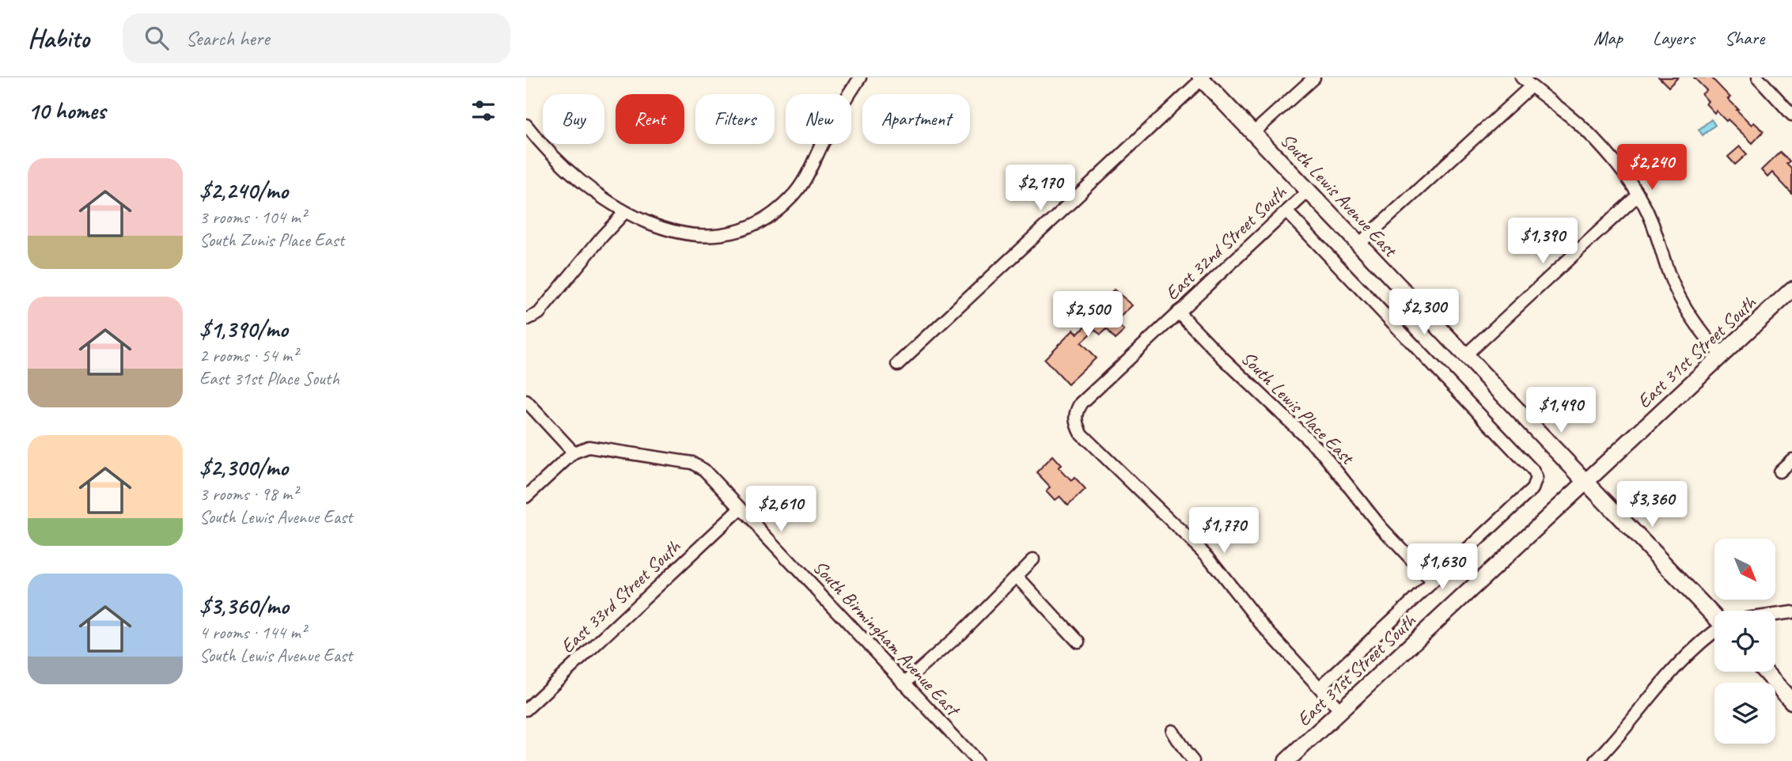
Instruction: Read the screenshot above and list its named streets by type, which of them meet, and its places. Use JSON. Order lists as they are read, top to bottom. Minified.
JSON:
{"streets":{"main road":["South Lewis Avenue East","East 31st Street South"],"street":["East 32nd Street South","South Lewis Place East","East 33rd Street South","South Birmingham Avenue East"]},"crossings":[["South Lewis Avenue East","East 32nd Street South"],["South Lewis Avenue East","East 31st Street South"],["East 32nd Street South","East 31st Street South"],["East 32nd Street South","South Lewis Place East"],["East 31st Street South","South Lewis Place East"],["East 33rd Street South","South Birmingham Avenue East"]],"north":"bottom right","page":{"header":"Habito","search":"Search here","nav":["Map","Layers","Share"],"heading":"10 homes","chip":["Buy","Rent","Filters","New","Apartment"],"list":[{"name":"$2,240/mo","note":"3 rooms · 104 m² · South Zunis Place East"},{"name":"$1,390/mo","note":"2 rooms · 54 m² · East 31st Place South"},{"name":"$2,300/mo","note":"3 rooms · 98 m² · South Lewis Avenue East"},{"name":"$3,360/mo","note":"4 rooms · 144 m² · South Lewis Avenue East"}],"price":["$2,240","$2,170","$1,390","$2,300","$2,500","$1,490","$3,360","$2,610","$1,770","$1,630"]}}
